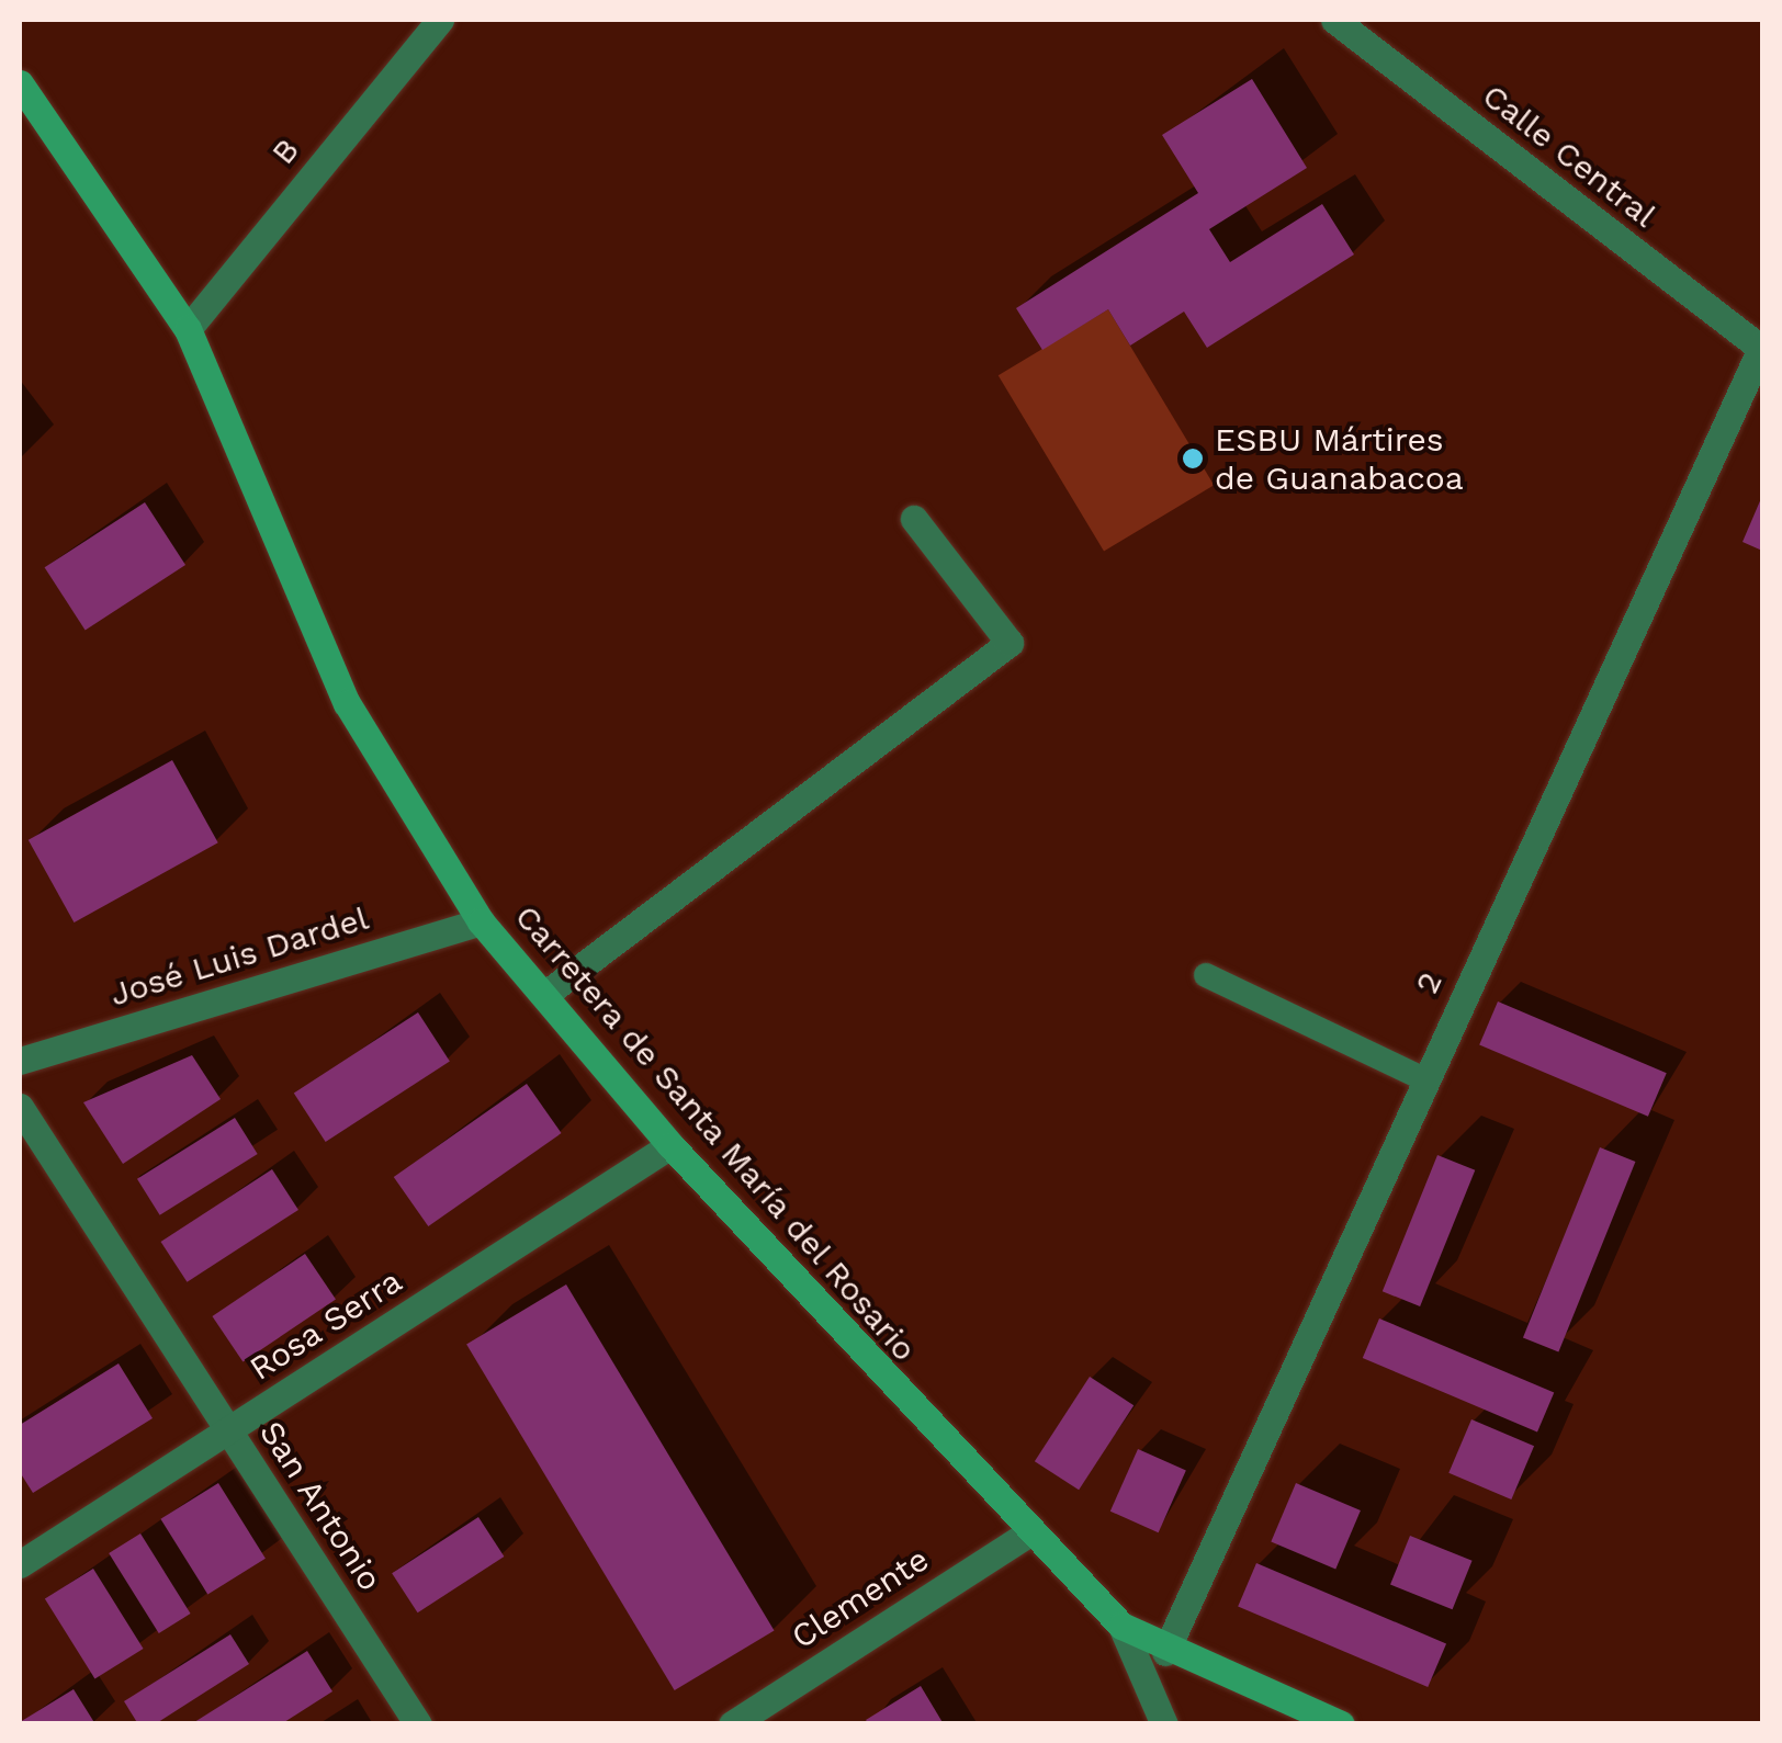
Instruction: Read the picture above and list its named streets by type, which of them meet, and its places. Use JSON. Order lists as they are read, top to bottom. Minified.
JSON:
{"streets":{"main road":["Carretera de Santa María del Rosario"],"street":["B","Calle Central","José Luis Dardel","2","Rosa Serra","San Antonio","Clemente"]},"crossings":[["B","Carretera de Santa María del Rosario"],["Calle Central","2"],["José Luis Dardel","Carretera de Santa María del Rosario"],["2","Carretera de Santa María del Rosario"],["Carretera de Santa María del Rosario","Rosa Serra"],["Carretera de Santa María del Rosario","Clemente"],["Rosa Serra","San Antonio"]],"places":["ESBU Mártires de Guanabacoa"]}
